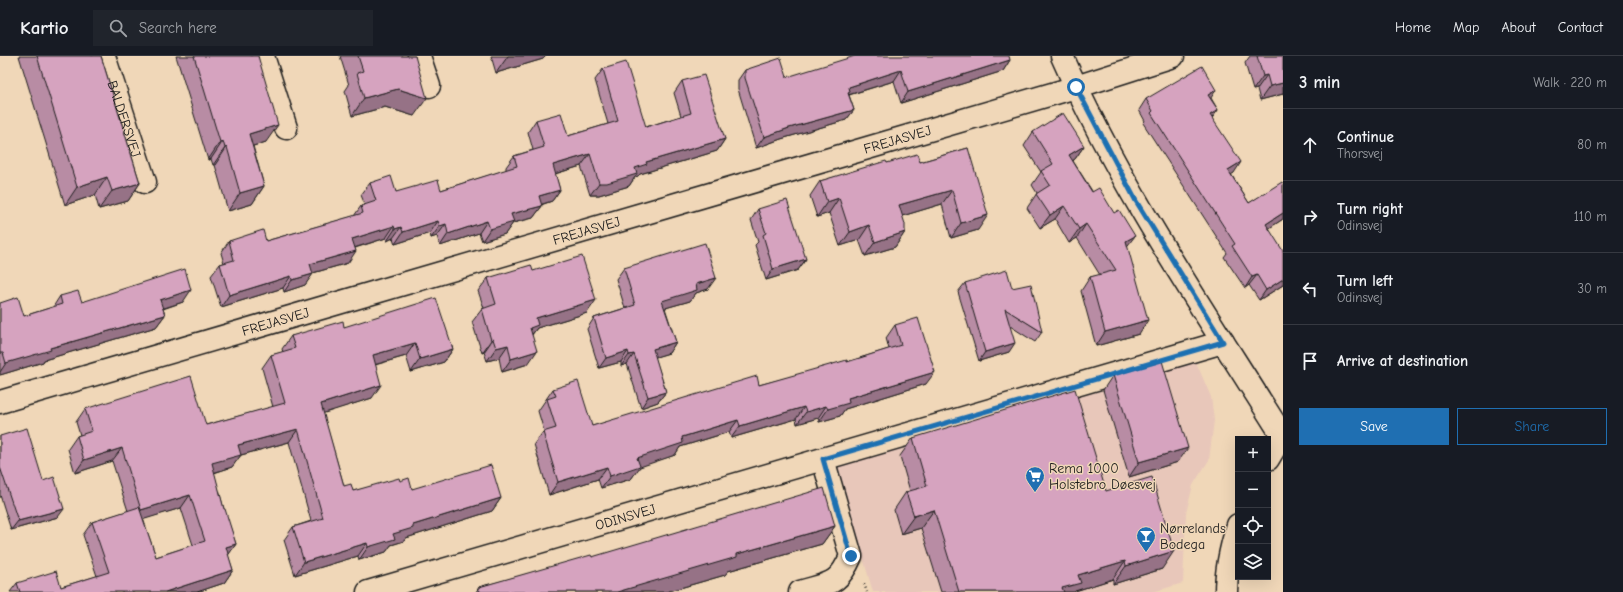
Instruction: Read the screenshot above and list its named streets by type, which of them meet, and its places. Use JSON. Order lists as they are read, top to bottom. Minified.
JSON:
{"streets":{"street":["BALDERSVEJ","FREJASVEJ","ODINSVEJ"]},"places":{"supermarket":["Rema 1000 Holstebro Døesvej"],"bar":["Nørrelands Bodega"]},"page":{"header":"Kartio","search":"Search here","nav":["Home","Map","About","Contact"],"heading":["3 min","Walk · 220 m"],"list":[["Continue","Thorsvej","80 m"],["Turn right","Odinsvej","110 m"],["Turn left","Odinsvej","30 m"],"Arrive at destination"],"buttons":["Save","Share"],"map_buttons":["+","−"]}}
